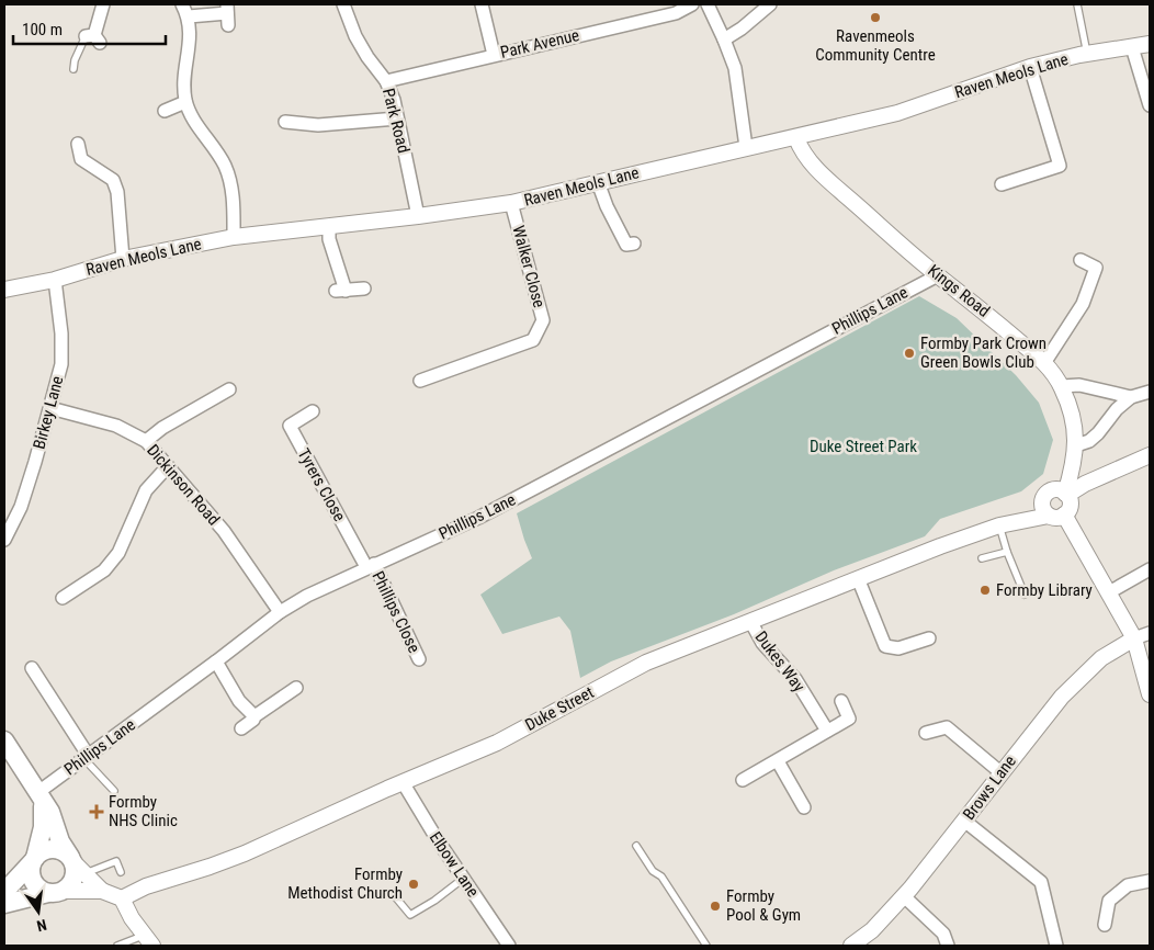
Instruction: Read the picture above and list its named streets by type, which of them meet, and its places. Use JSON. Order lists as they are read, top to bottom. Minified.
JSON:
{"streets":{"street":["Park Avenue","Raven Meols Lane","Park Road","Walker Close","Kings Road","Phillips Lane","Birkey Lane","Dickinson Road","Tyrers Close","Phillips Close","Dukes Way","Duke Street","Brows Lane","Elbow Lane"]},"crossings":[["Park Avenue","Park Road"],["Raven Meols Lane","Park Road"],["Raven Meols Lane","Walker Close"],["Raven Meols Lane","Kings Road"],["Raven Meols Lane","Birkey Lane"],["Kings Road","Phillips Lane"],["Kings Road","Duke Street"],["Phillips Lane","Dickinson Road"],["Phillips Lane","Tyrers Close"],["Phillips Lane","Phillips Close"],["Birkey Lane","Dickinson Road"],["Tyrers Close","Phillips Close"],["Dukes Way","Duke Street"],["Duke Street","Elbow Lane"]],"parks":["Duke Street Park"],"places":{"other":["Ravenmeols Community Centre","Formby Park Crown Green Bowls Club","Formby Library","Formby Methodist Church","Formby Pool & Gym"],"health":["Formby NHS Clinic"]},"scale_bar":"100 m","north":"bottom"}
